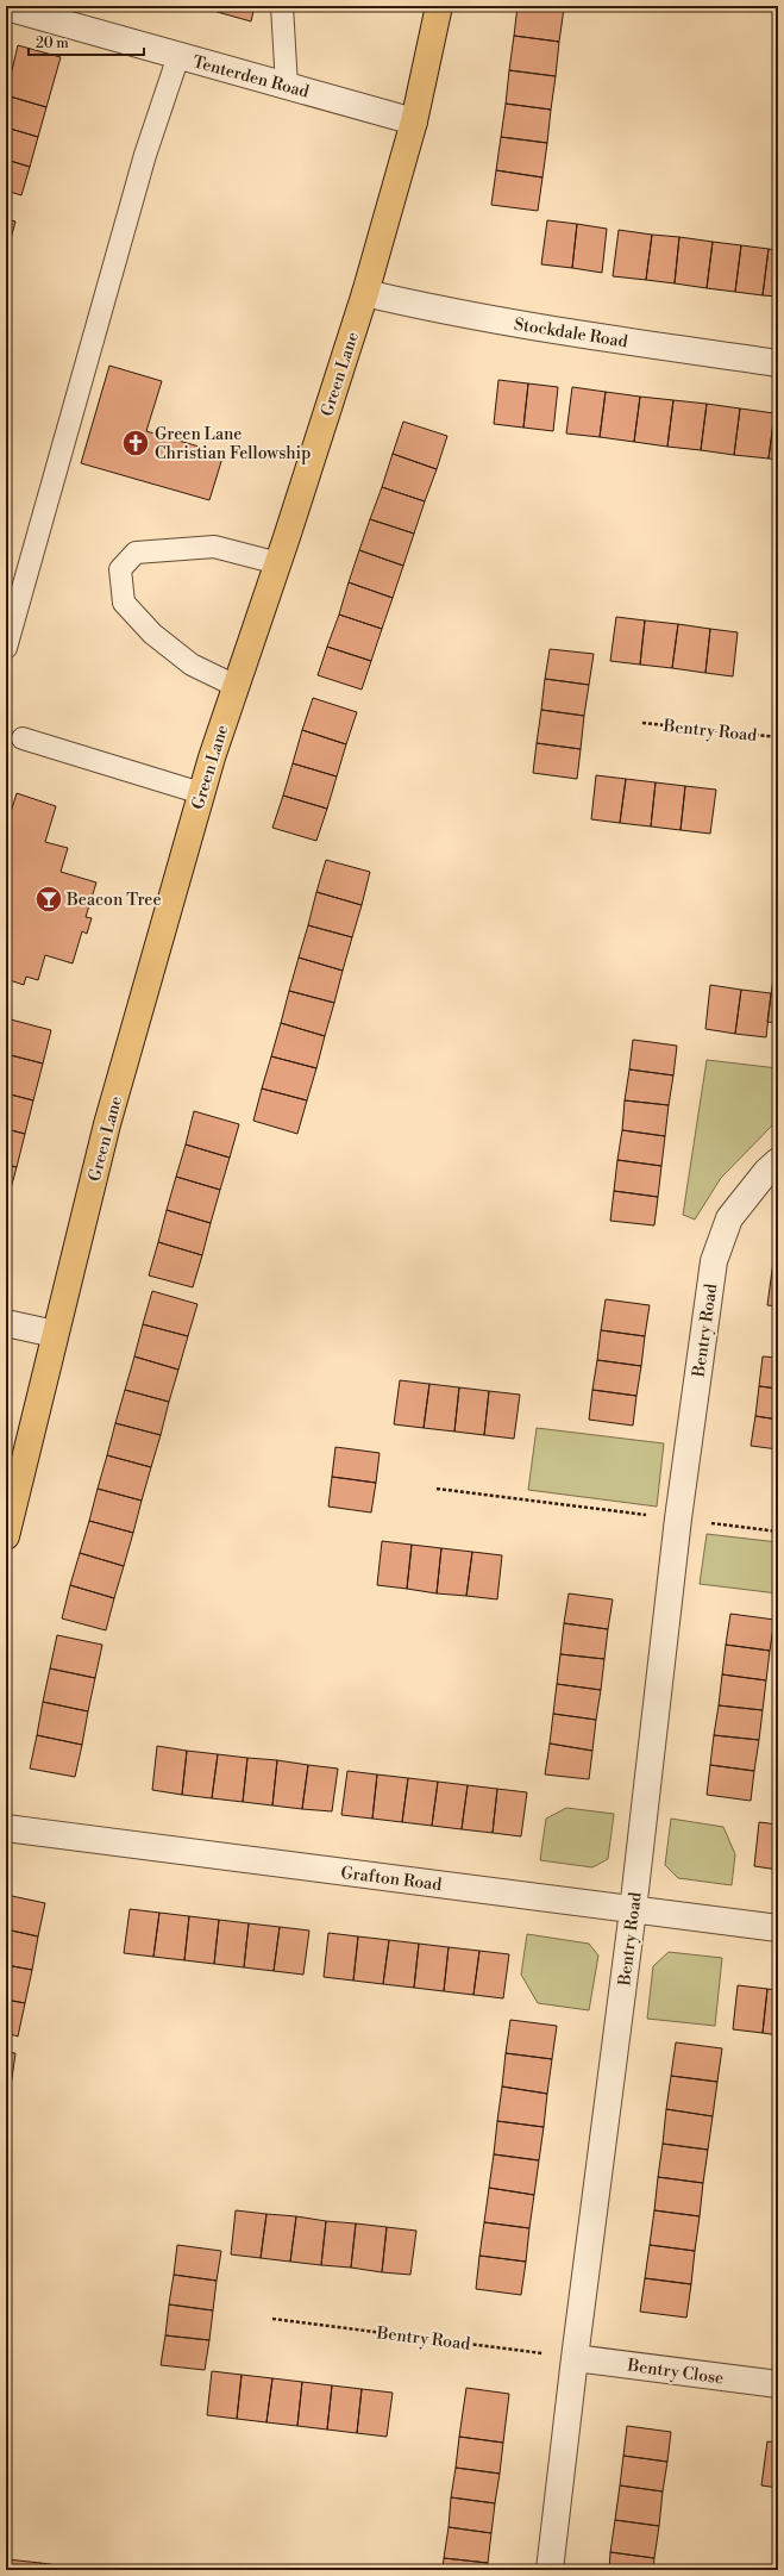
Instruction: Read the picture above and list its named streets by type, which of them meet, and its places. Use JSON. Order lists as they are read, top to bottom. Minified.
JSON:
{"streets":{"main road":["Green Lane"],"street":["Tenterden Road","Stockdale Road","Bentry Road","Grafton Road","Bentry Close"]},"crossings":[["Tenterden Road","Green Lane"],["Stockdale Road","Green Lane"],["Bentry Road","Grafton Road"],["Bentry Road","Bentry Close"]],"places":{"church":["Green Lane Christian Fellowship"],"bar":["Beacon Tree"]},"scale_bar":"20 m"}
